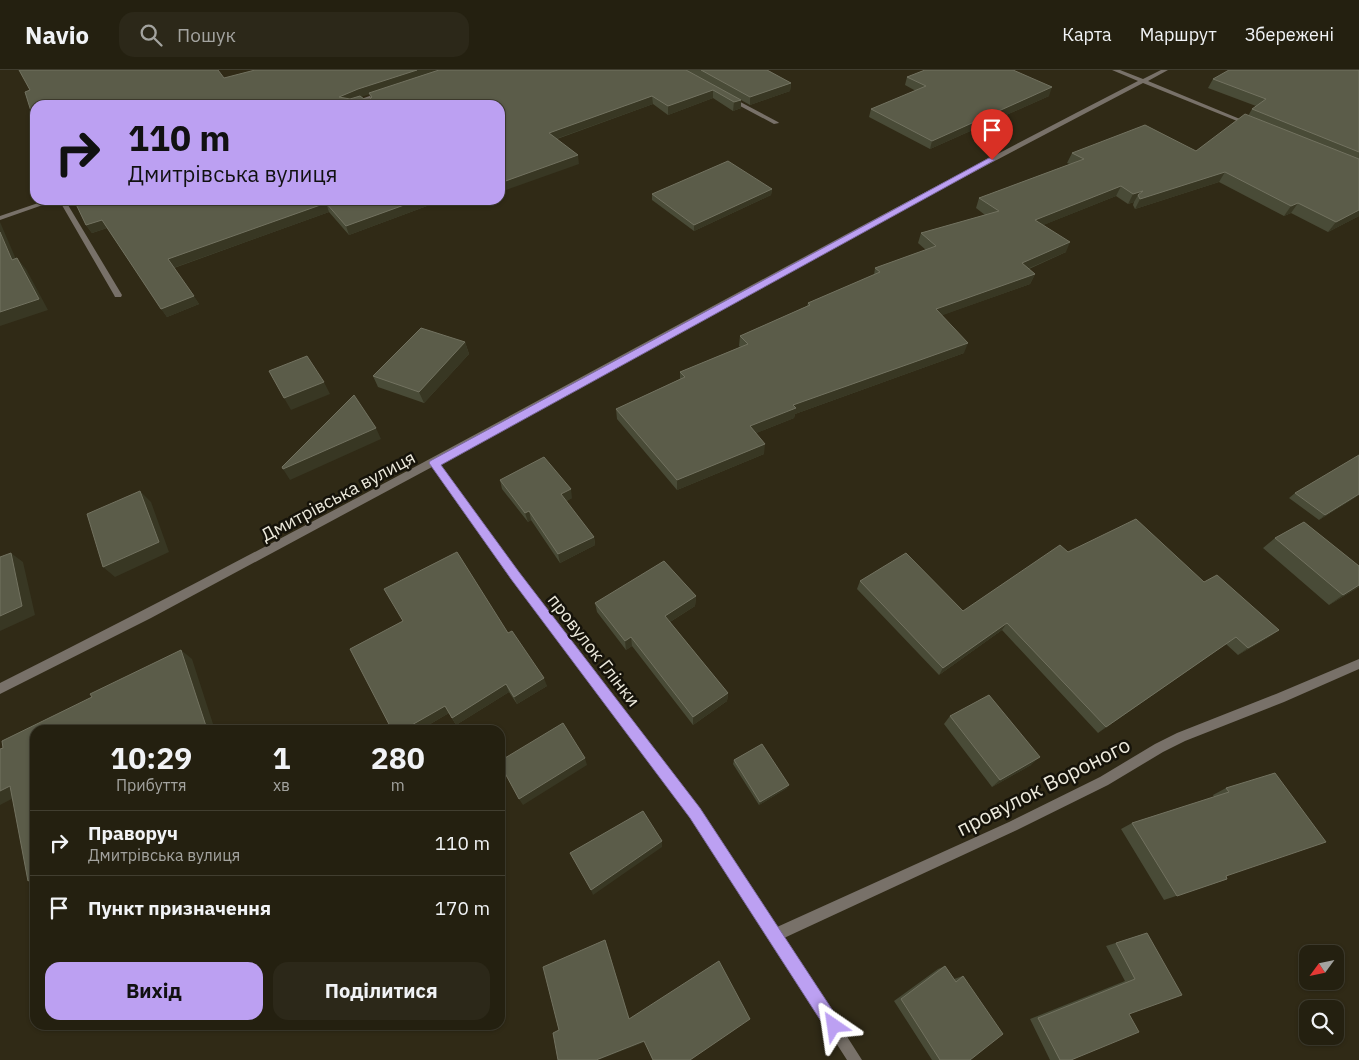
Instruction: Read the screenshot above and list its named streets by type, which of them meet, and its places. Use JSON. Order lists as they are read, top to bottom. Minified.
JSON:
{"streets":{"street":["Дмитрівська вулиця","провулок Глінки","провулок Вороного"]},"crossings":[["Дмитрівська вулиця","провулок Глінки"],["провулок Глінки","провулок Вороного"]],"north":"bottom left","page":{"header":"Navio","search":"Пошук","nav":["Карта","Маршрут","Збережені"],"turn":["110 m","Дмитрівська вулиця"],"eta":["10:29","Прибуття","1","хв","280","m"],"list":[{"name":"Праворуч","note":"Дмитрівська вулиця","value":"110 m"},{"name":"Пункт призначення","value":"170 m"}],"buttons":["Вихід","Поділитися"]}}
